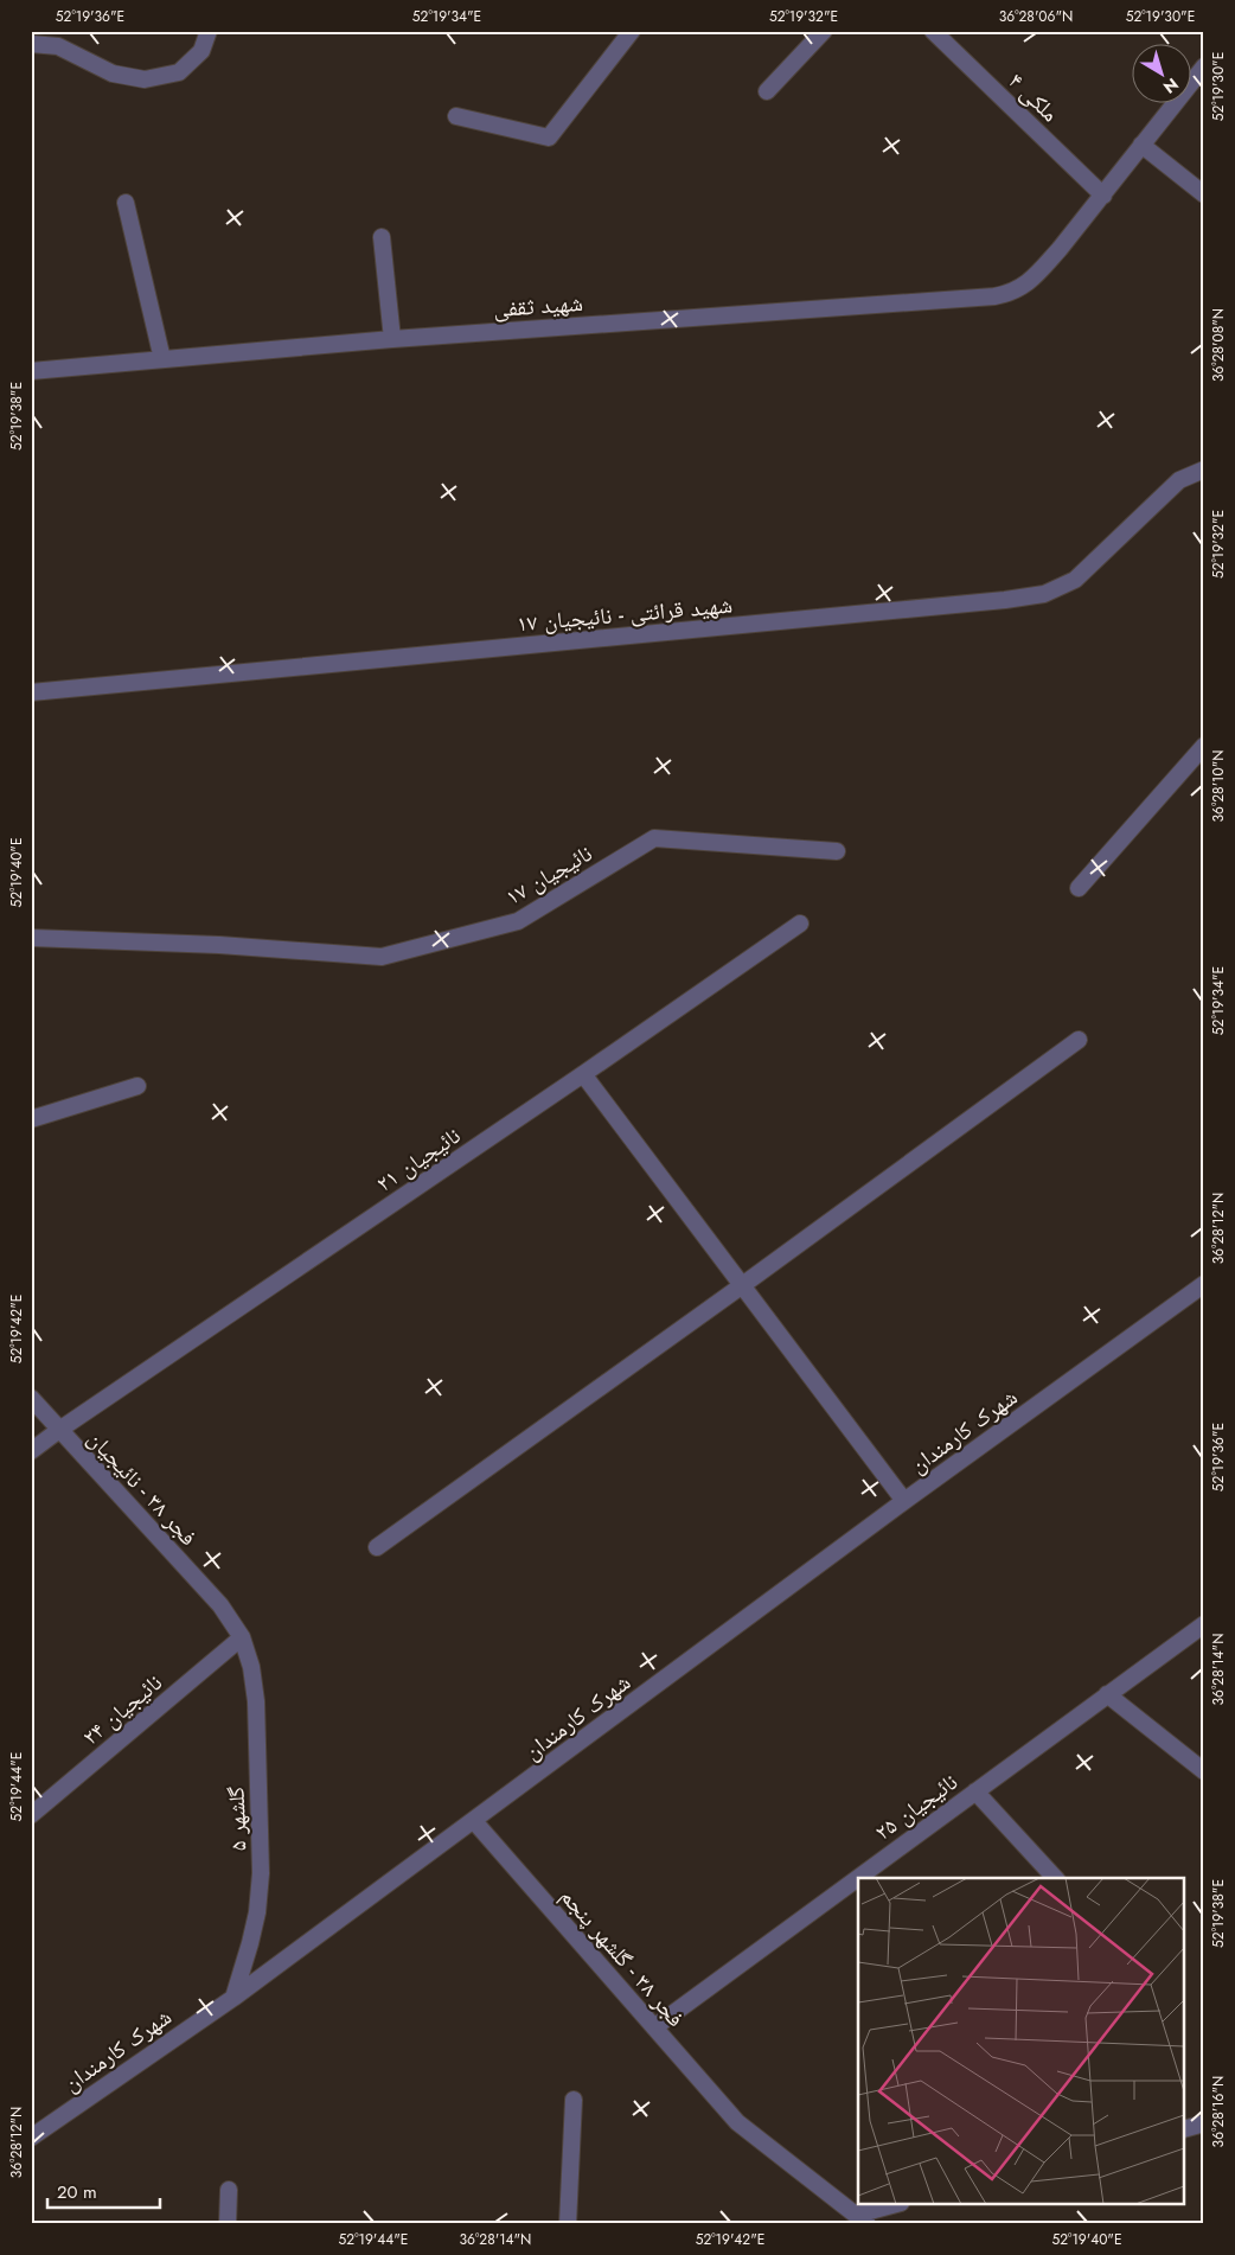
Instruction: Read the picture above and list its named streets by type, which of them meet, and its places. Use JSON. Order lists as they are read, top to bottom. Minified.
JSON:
{"streets":{"street":["ملکی ۴","شهید ثقفی","شهید قرائتی - نائیجیان ۱۷","نائیجیان ۱۷","نائیجیان ۲۱","شهرک کارمندان","فجر ۳۸ - نائیجیان","نائیجیان ۲۴","نائیجیان ۲۵","گلشهر ۵","فجر ۳۸ - گلشهر پنجم"]},"crossings":[["ملکی ۴","شهید ثقفی"],["نائیجیان ۲۱","فجر ۳۸ - نائیجیان"],["شهرک کارمندان","گلشهر ۵"],["شهرک کارمندان","فجر ۳۸ - گلشهر پنجم"],["فجر ۳۸ - نائیجیان","نائیجیان ۲۴"],["فجر ۳۸ - نائیجیان","گلشهر ۵"],["نائیجیان ۲۴","گلشهر ۵"],["نائیجیان ۲۵","فجر ۳۸ - گلشهر پنجم"]],"scale_bar":"20 m","north":"bottom right","coordinates":["52°19'36\"E","52°19'34\"E","52°19'32\"E","36°28'06\"N","52°19'30\"E","36°28'08\"N","52°19'38\"E","36°28'10\"N","52°19'40\"E","36°28'12\"N","52°19'42\"E","36°28'14\"N","52°19'44\"E","36°28'16\"N"]}
